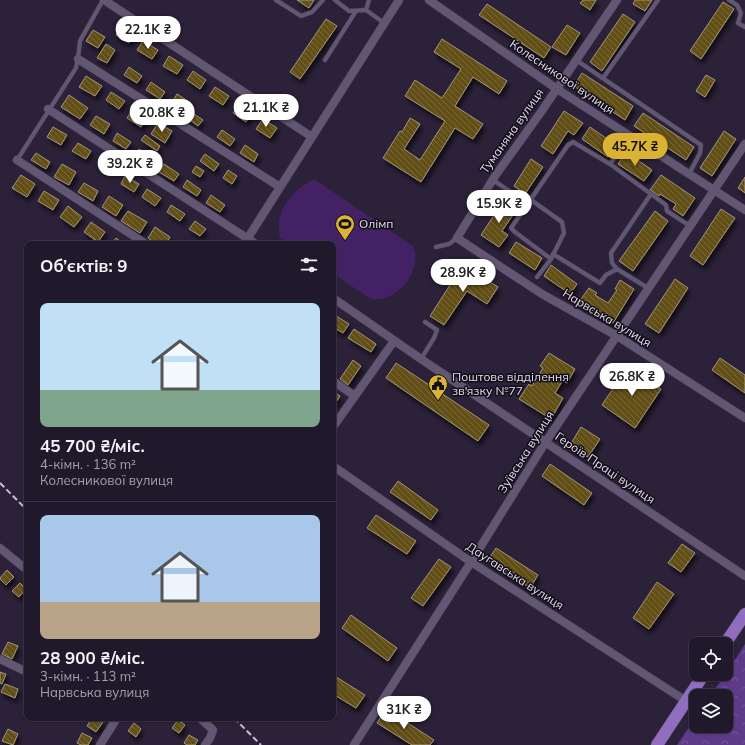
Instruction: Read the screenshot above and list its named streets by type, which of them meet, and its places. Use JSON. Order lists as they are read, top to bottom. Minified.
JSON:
{"streets":{"street":["Колесникової вулиця","Туманяна вулиця","Нарвська вулиця","Зуївська вулиця","Героїв Праці вулиця","Даугавська вулиця"]},"crossings":[["Колесникової вулиця","Туманяна вулиця"],["Колесникової вулиця","Зуївська вулиця"],["Туманяна вулиця","Нарвська вулиця"],["Нарвська вулиця","Зуївська вулиця"],["Зуївська вулиця","Героїв Праці вулиця"],["Зуївська вулиця","Даугавська вулиця"]],"places":{"sports":["Олімп"],"public building":["Поштове відділення зв'язку №77"]},"page":{"price":["22.1K ₴","21.1K ₴","20.8K ₴","45.7K ₴","39.2K ₴","15.9K ₴","28.9K ₴","26.8K ₴","31K ₴"],"heading":"Об’єктів: 9","list":[{"name":"45 700 ₴/міс.","note":"4-кімн. · 136 m² · Колесникової вулиця"},{"name":"28 900 ₴/міс.","note":"3-кімн. · 113 m² · Нарвська вулиця"}]}}
